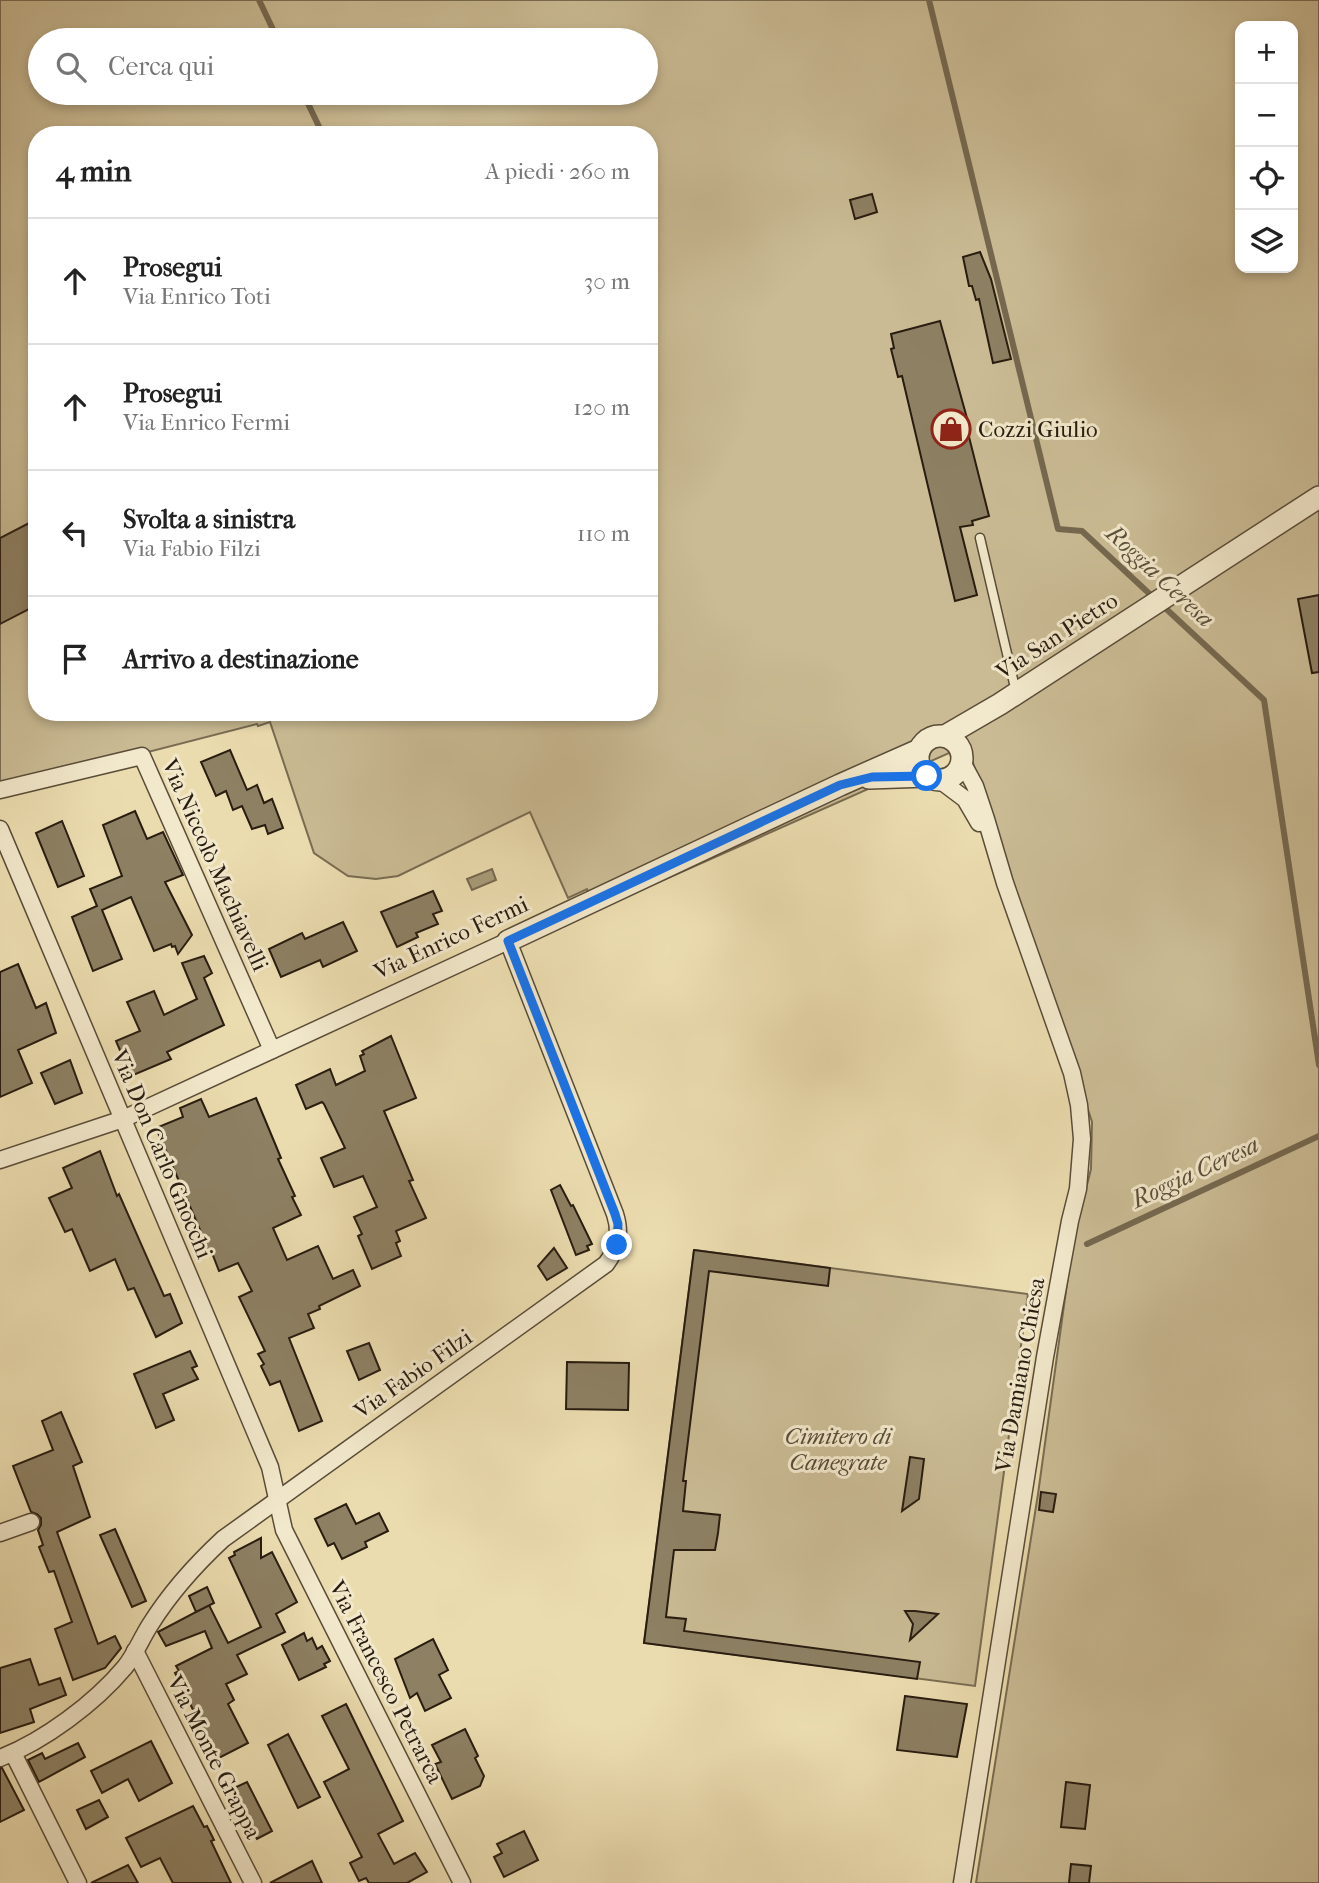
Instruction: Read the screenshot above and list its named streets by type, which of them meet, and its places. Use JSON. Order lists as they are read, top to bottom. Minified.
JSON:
{"streets":{"street":["Via San Pietro","Via Niccolò Machiavelli","Via Enrico Fermi","Via Don Carlo Gnocchi","Via Fabio Filzi","Via Damiano Chiesa","Via Francesco Petrarca","Via Monte Grappa"]},"crossings":[["Via San Pietro","Via Enrico Fermi"],["Via San Pietro","Via Damiano Chiesa"],["Via Niccolò Machiavelli","Via Enrico Fermi"],["Via Enrico Fermi","Via Don Carlo Gnocchi"],["Via Enrico Fermi","Via Fabio Filzi"],["Via Enrico Fermi","Via Damiano Chiesa"],["Via Don Carlo Gnocchi","Via Fabio Filzi"],["Via Don Carlo Gnocchi","Via Francesco Petrarca"],["Via Fabio Filzi","Via Francesco Petrarca"],["Via Fabio Filzi","Via Monte Grappa"]],"water":["Roggia Ceresa"],"parks":["Cimitero di Canegrate"],"places":{"shop":["Cozzi Giulio"]},"page":{"map_buttons":["+","−"],"search":"Cerca qui","heading":["4 min","A piedi · 260 m"],"list":[["Prosegui","Via Enrico Toti","30 m"],["Prosegui","Via Enrico Fermi","120 m"],["Svolta a sinistra","Via Fabio Filzi","110 m"],"Arrivo a destinazione"]}}
